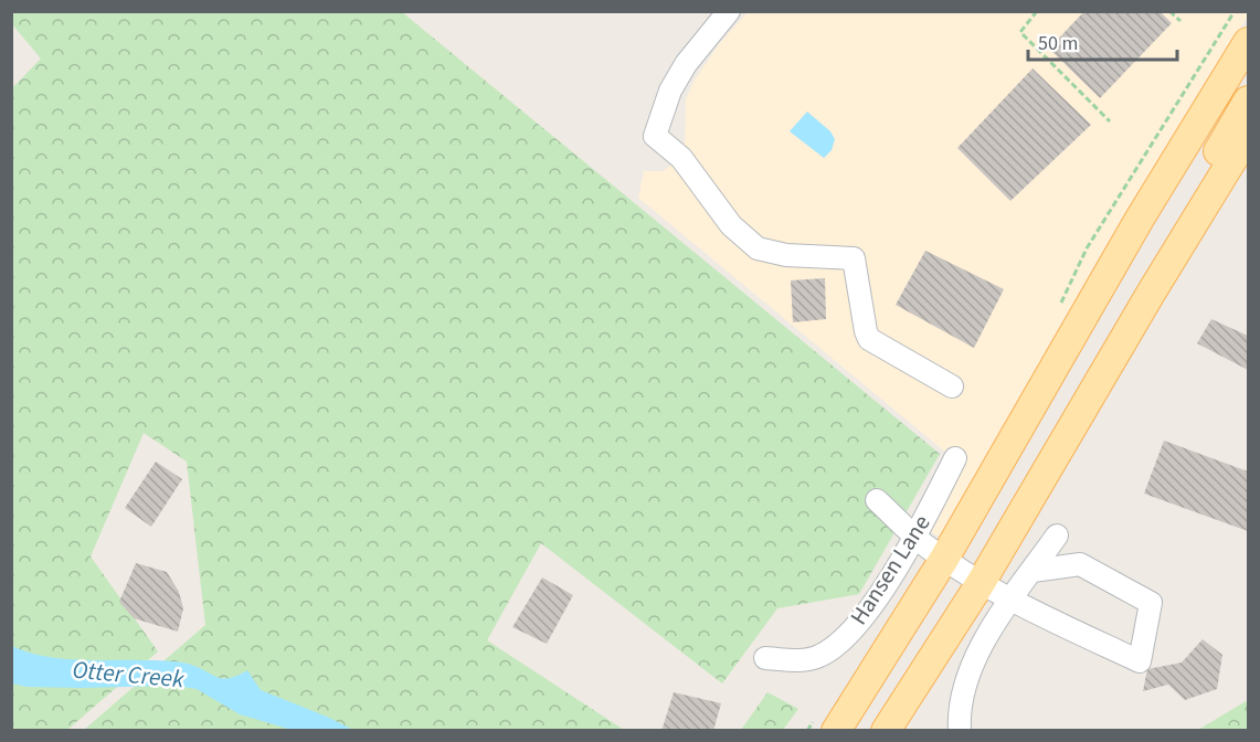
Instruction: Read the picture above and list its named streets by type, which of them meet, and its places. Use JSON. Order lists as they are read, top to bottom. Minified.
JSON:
{"streets":{"street":["Hansen Lane"]},"water":["Otter Creek"],"scale_bar":"50 m"}
